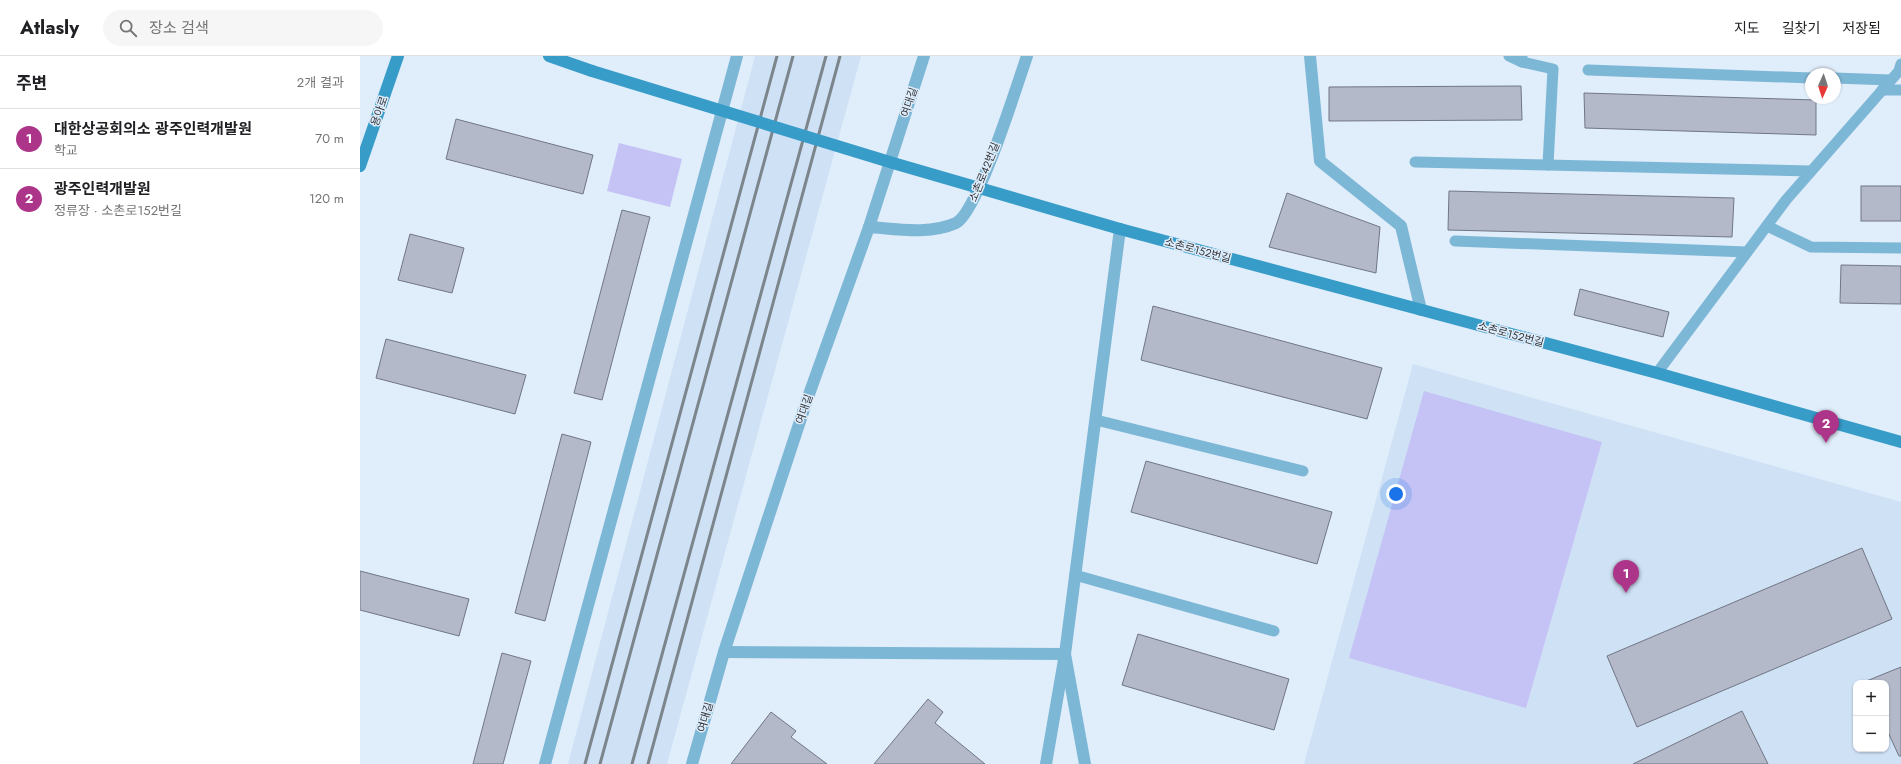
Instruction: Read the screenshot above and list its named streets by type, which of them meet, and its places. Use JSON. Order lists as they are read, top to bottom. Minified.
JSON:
{"streets":{"street":["여대길","용아로","소촌로42번길","소촌로152번길"]},"crossings":[["여대길","소촌로42번길"]],"north":"bottom","page":{"header":"Atlasly","search":"장소 검색","nav":["지도","길찾기","저장됨"],"heading":["주변","2개 결과"],"list":[{"mark":"1","name":"대한상공회의소 광주인력개발원","note":"학교","value":"70 m"},{"mark":"2","name":"광주인력개발원","note":"정류장 · 소촌로152번길","value":"120 m"}],"pins":["2","1"],"map_buttons":["+","−"]}}
